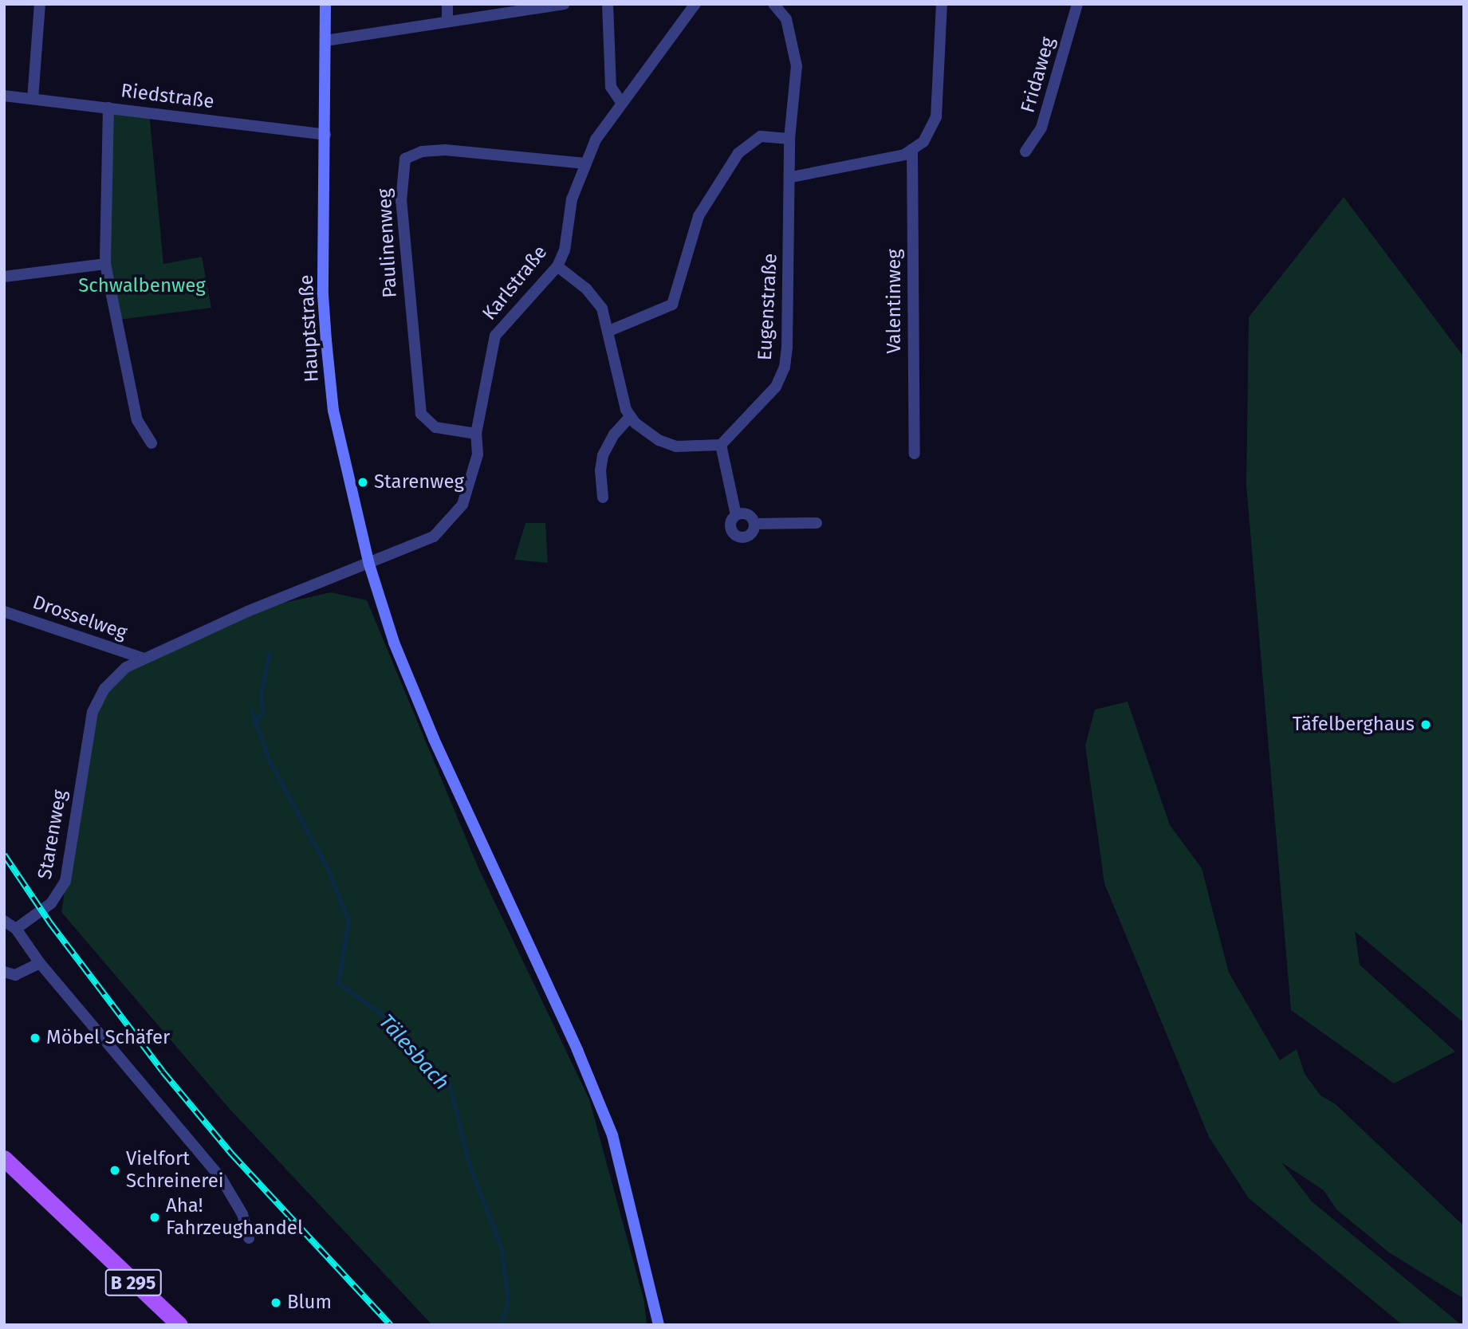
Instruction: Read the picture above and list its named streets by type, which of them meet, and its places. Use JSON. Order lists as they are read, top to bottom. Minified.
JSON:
{"streets":{"main road":["B 295"],"street":["Fridaweg","Riedstraße","Paulinenweg","Karlstraße","Valentinweg","Eugenstraße","Hauptstraße","Drosselweg","Starenweg"]},"crossings":[["Riedstraße","Hauptstraße"],["Paulinenweg","Karlstraße"],["Karlstraße","Hauptstraße"],["Karlstraße","Starenweg"],["Hauptstraße","Starenweg"],["Drosselweg","Starenweg"]],"water":["Tälesbach"],"parks":["Schwalbenweg"],"places":["Starenweg","Täfelberghaus","Möbel Schäfer","Vielfort Schreinerei","Aha! Fahrzeughandel","Blum"]}
